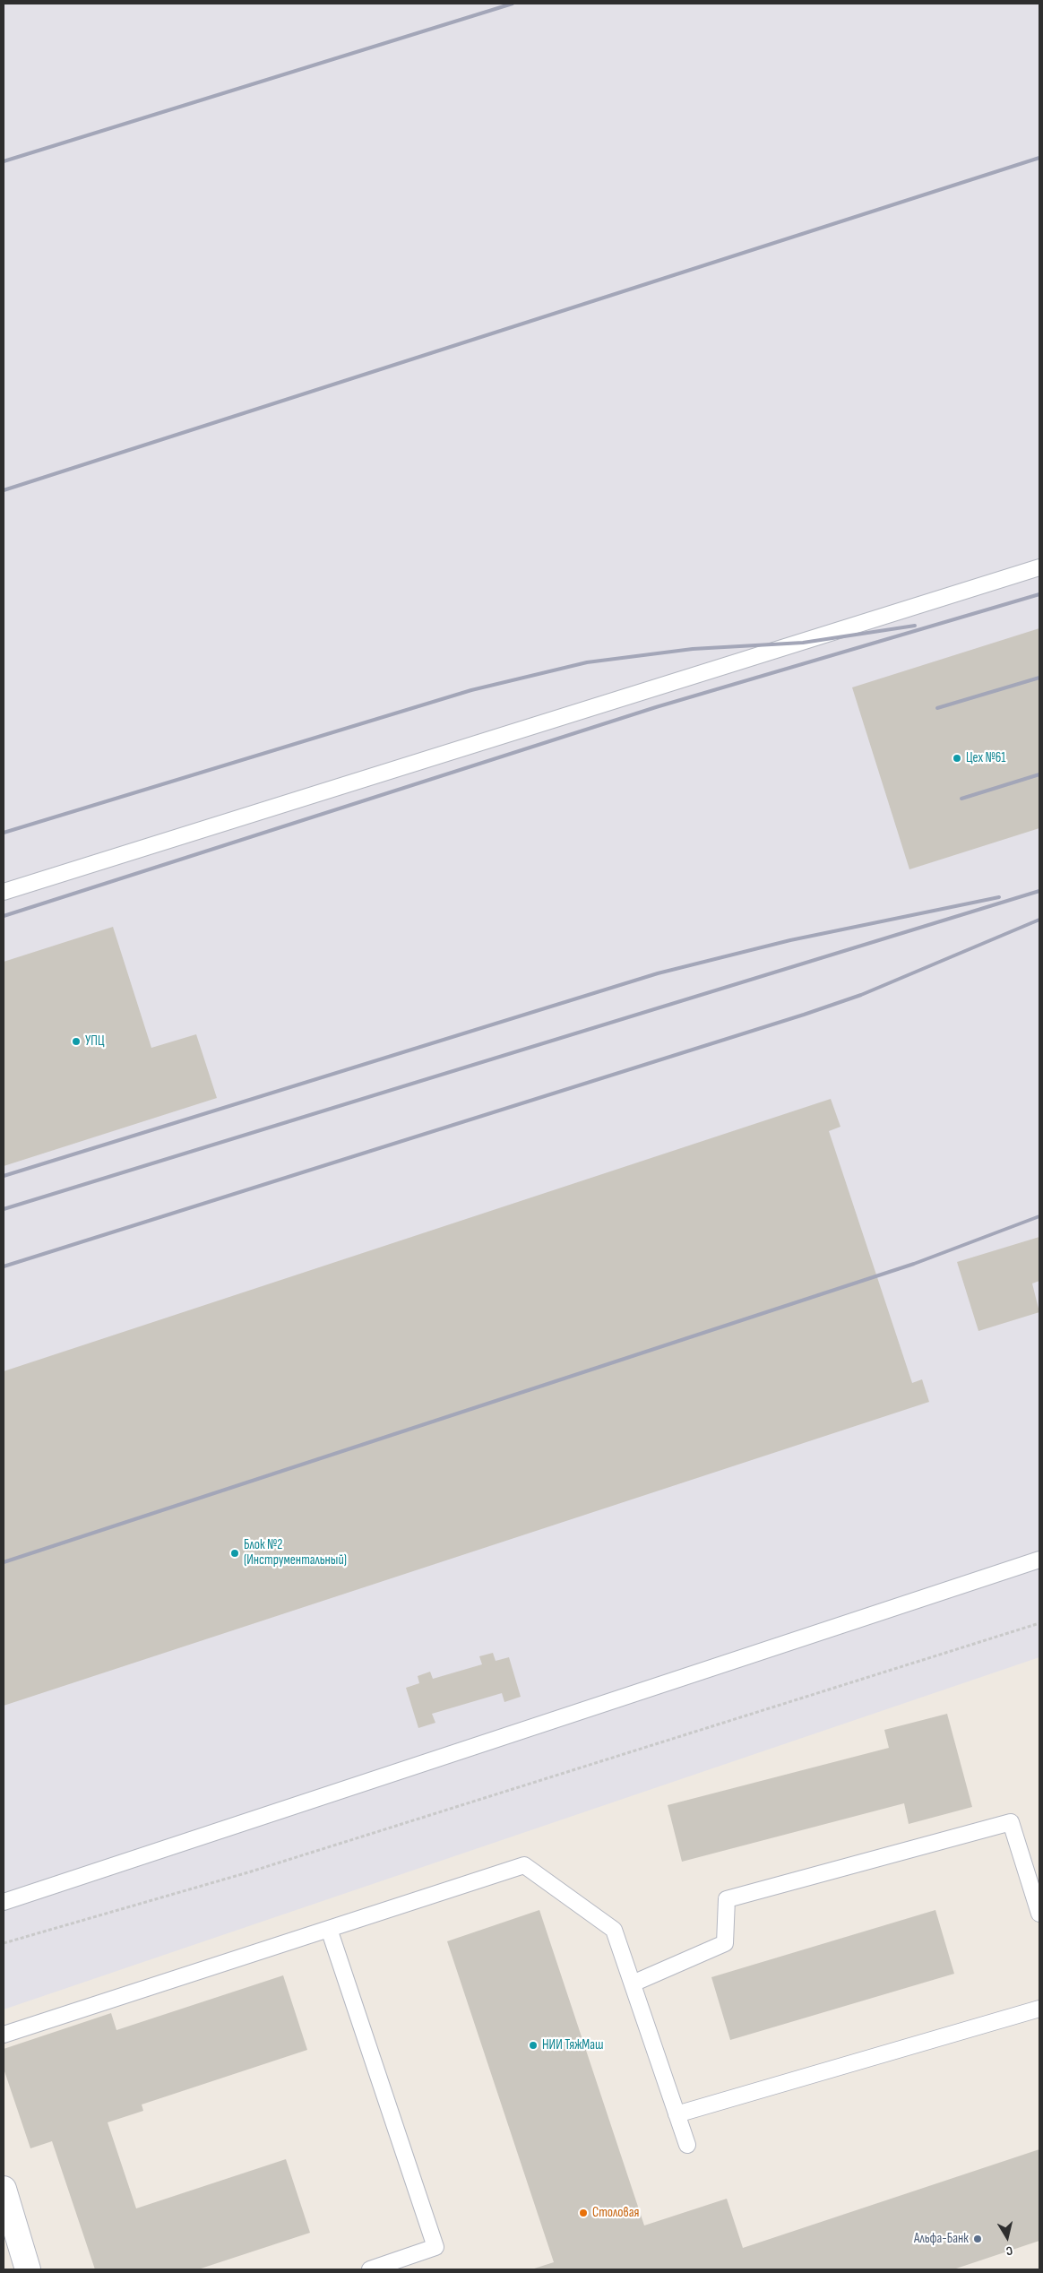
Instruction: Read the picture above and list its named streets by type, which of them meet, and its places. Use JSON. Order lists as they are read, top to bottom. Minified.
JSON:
{"places":["Цех №61","УПЦ","Блок №2 (Инструментальный)","НИИ ТяжМаш","Столовая","Альфа-Банк"],"north":"bottom"}
